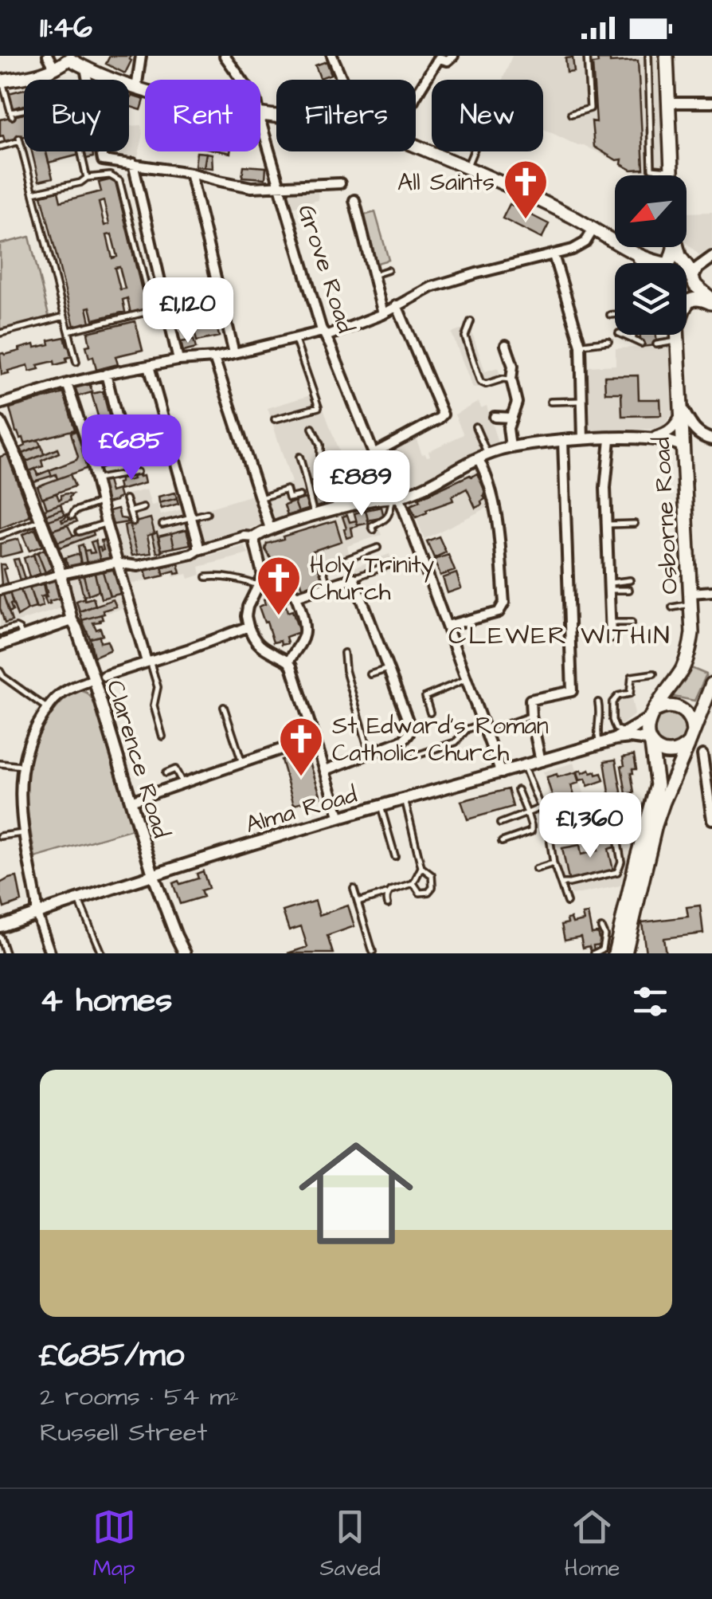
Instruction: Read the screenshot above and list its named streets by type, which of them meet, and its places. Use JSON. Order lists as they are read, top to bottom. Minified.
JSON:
{"streets":{"main road":["Osborne Road"],"street":["Grove Road","Clarence Road","Alma Road"]},"crossings":[["Grove Road","Alma Road"],["Osborne Road","Alma Road"],["Clarence Road","Alma Road"]],"districts":["CLEWER WITHIN"],"places":{"church":["All Saints","Holy Trinity Church","St Edward's Roman Catholic Church"]},"north":"bottom left","page":{"status":"11:46","chip":["Buy","Rent","Filters","New"],"price":["£1,120","£685","£889","£1,360"],"heading":"4 homes","list":[{"name":"£685/mo","note":"2 rooms · 54 m² · Russell Street"}],"tabs":["Map","Saved","Home"]}}
